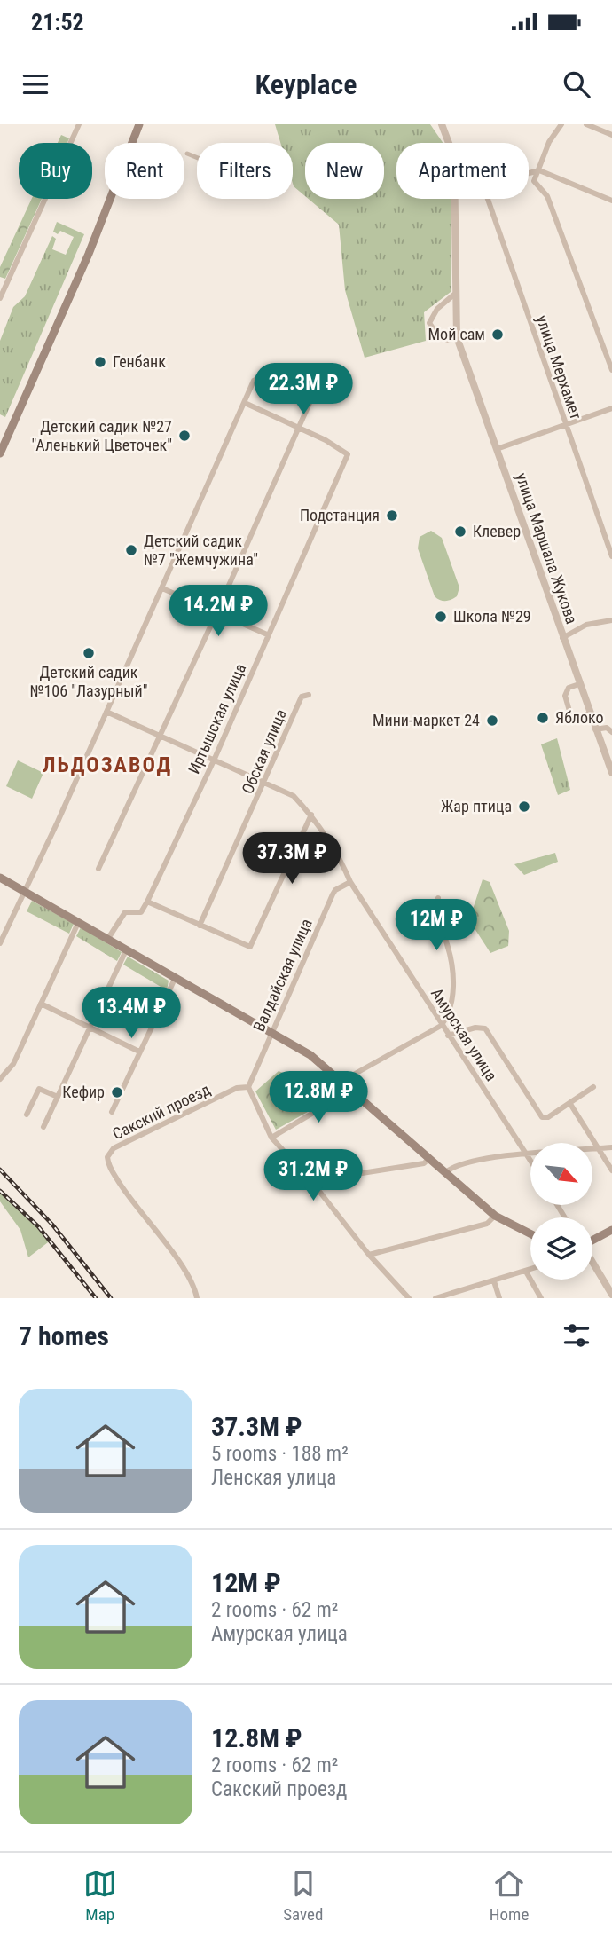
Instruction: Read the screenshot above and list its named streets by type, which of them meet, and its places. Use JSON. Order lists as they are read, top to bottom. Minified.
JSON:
{"streets":{"street":["улица Мерхамет","улица Маршала Жукова","Иртышская улица","Обская улица","Валдайская улица","Амурская улица","Сакский проезд"]},"crossings":[["Иртышская улица","Амурская улица"],["Обская улица","Амурская улица"],["Валдайская улица","Амурская улица"],["Валдайская улица","Сакский проезд"]],"districts":["ЛЬДОЗАВОД"],"places":["Мой сам","Генбанк","Детский садик №27 \"Аленький Цветочек\"","Подстанция","Клевер","Детский садик №7 \"Жемчужина\"","Школа №29","Детский садик №106 \"Лазурный\"","Яблоко","Мини-маркет 24","Жар птица","Кефир"],"north":"bottom right","page":{"status":"21:52","header":"Keyplace","chip":["Buy","Rent","Filters","New","Apartment"],"price":["22.3M ₽","14.2M ₽","37.3M ₽","12M ₽","13.4M ₽","12.8M ₽","31.2M ₽"],"heading":"7 homes","list":[{"name":"37.3M ₽","note":"5 rooms · 188 m² · Ленская улица"},{"name":"12M ₽","note":"2 rooms · 62 m² · Амурская улица"},{"name":"12.8M ₽","note":"2 rooms · 62 m² · Сакский проезд"}],"tabs":["Map","Saved","Home"]}}
